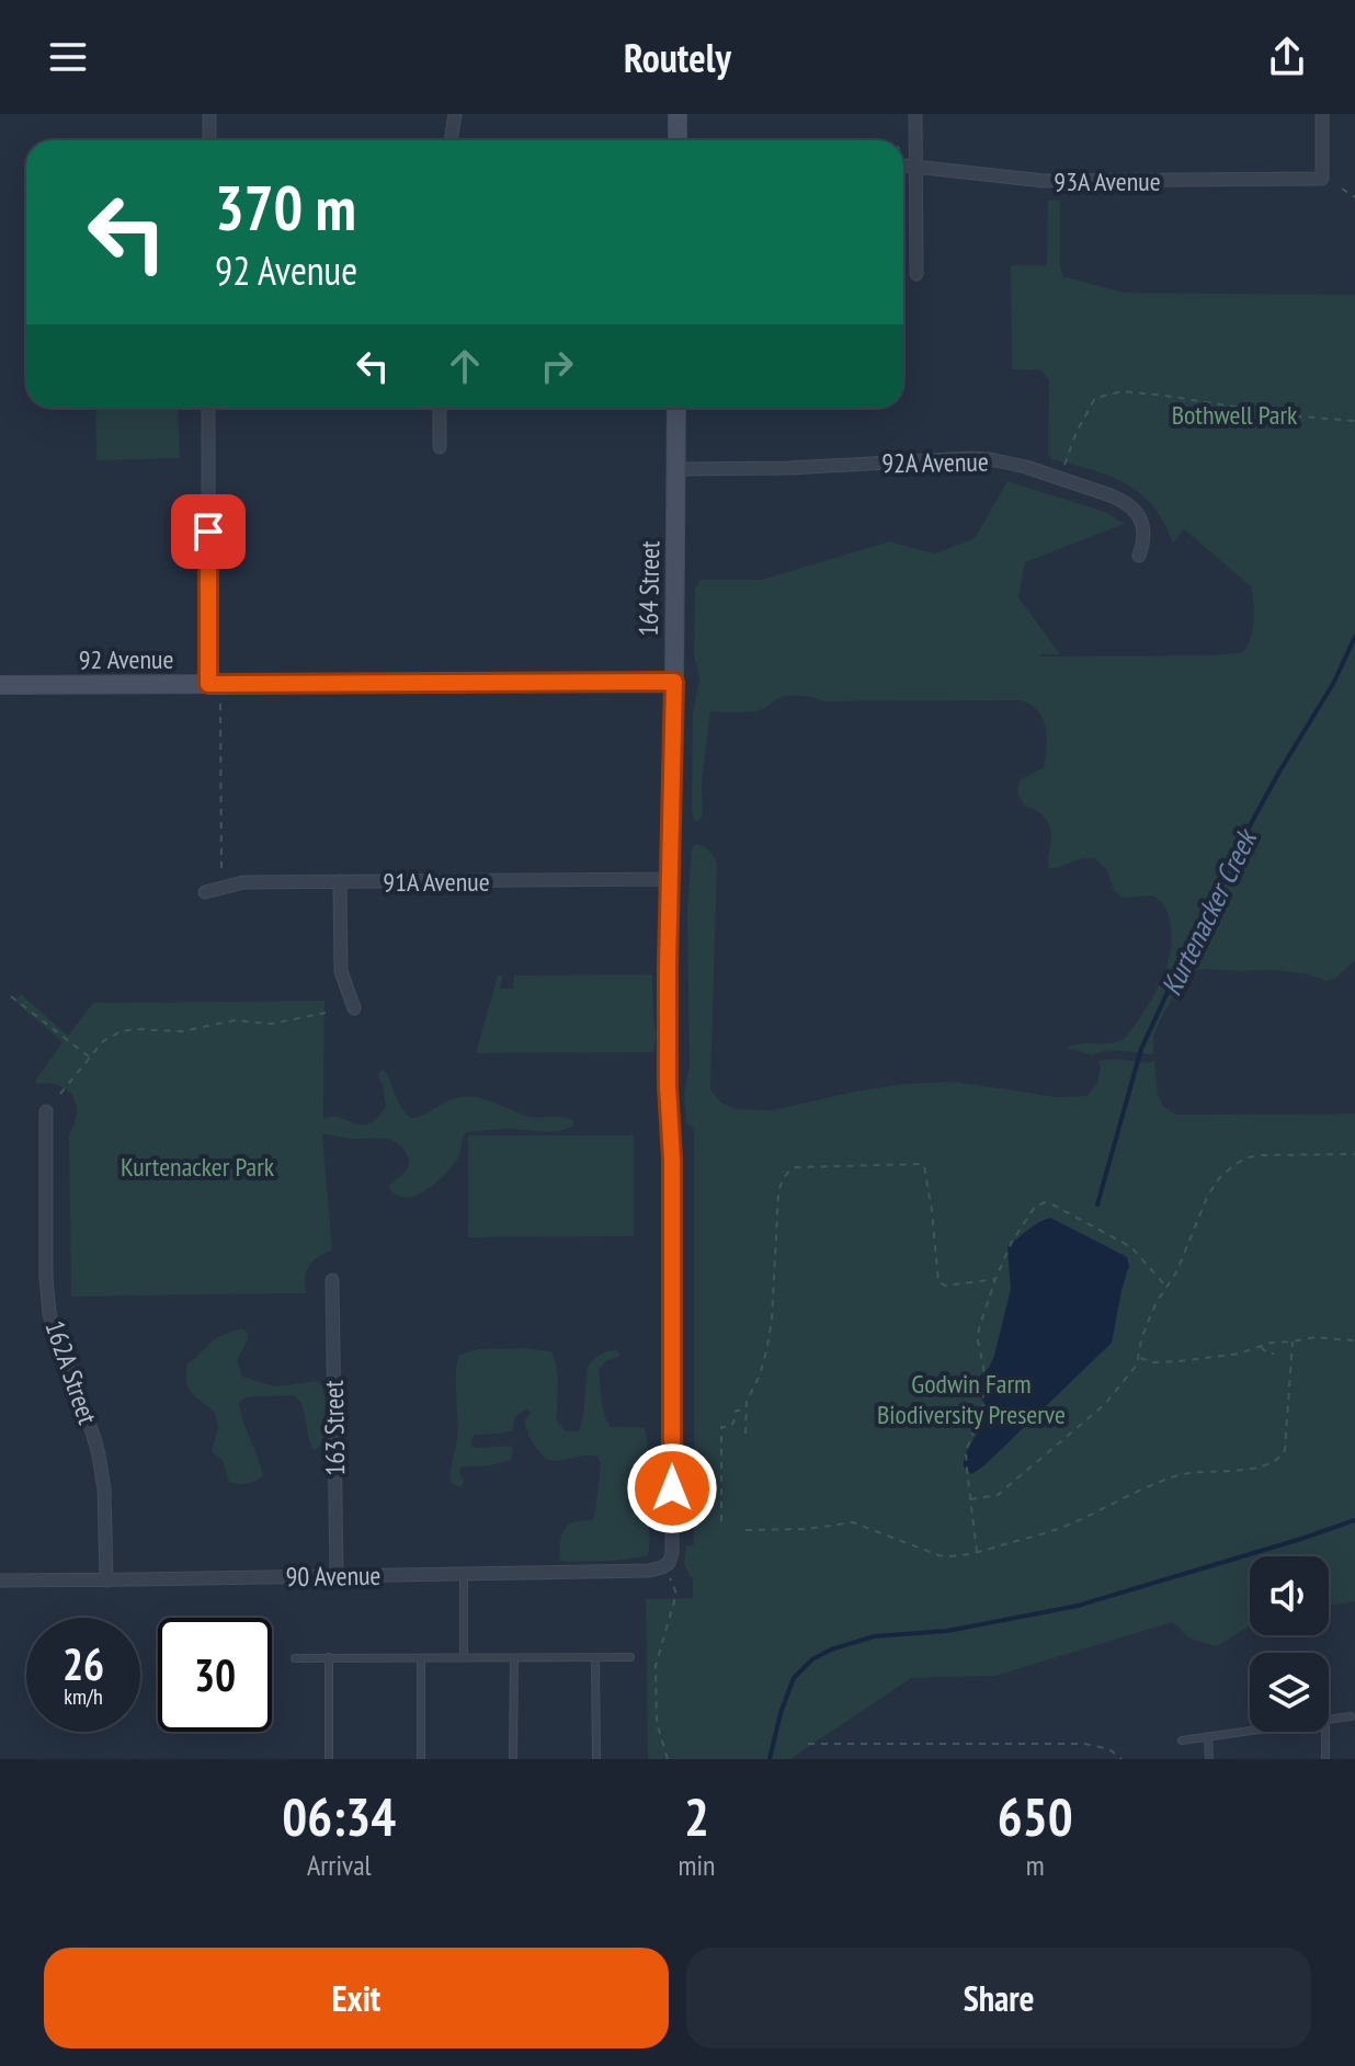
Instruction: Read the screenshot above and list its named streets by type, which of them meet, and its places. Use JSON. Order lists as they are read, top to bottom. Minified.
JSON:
{"streets":{"street":["93A Avenue","92A Avenue","164 Street","92 Avenue","91A Avenue","162A Street","163 Street","90 Avenue"]},"crossings":[["92A Avenue","164 Street"],["164 Street","92 Avenue"],["164 Street","91A Avenue"],["164 Street","90 Avenue"],["162A Street","90 Avenue"],["163 Street","90 Avenue"]],"water":["Kurtenacker Creek"],"parks":["Bothwell Park","Kurtenacker Park","Godwin Farm Biodiversity Preserve"],"page":{"header":"Routely","turn":["370 m","92 Avenue"],"speed":"26 km/h","limit":"30","eta":["06:34","Arrival","2","min","650","m"],"buttons":["Exit","Share"]}}
